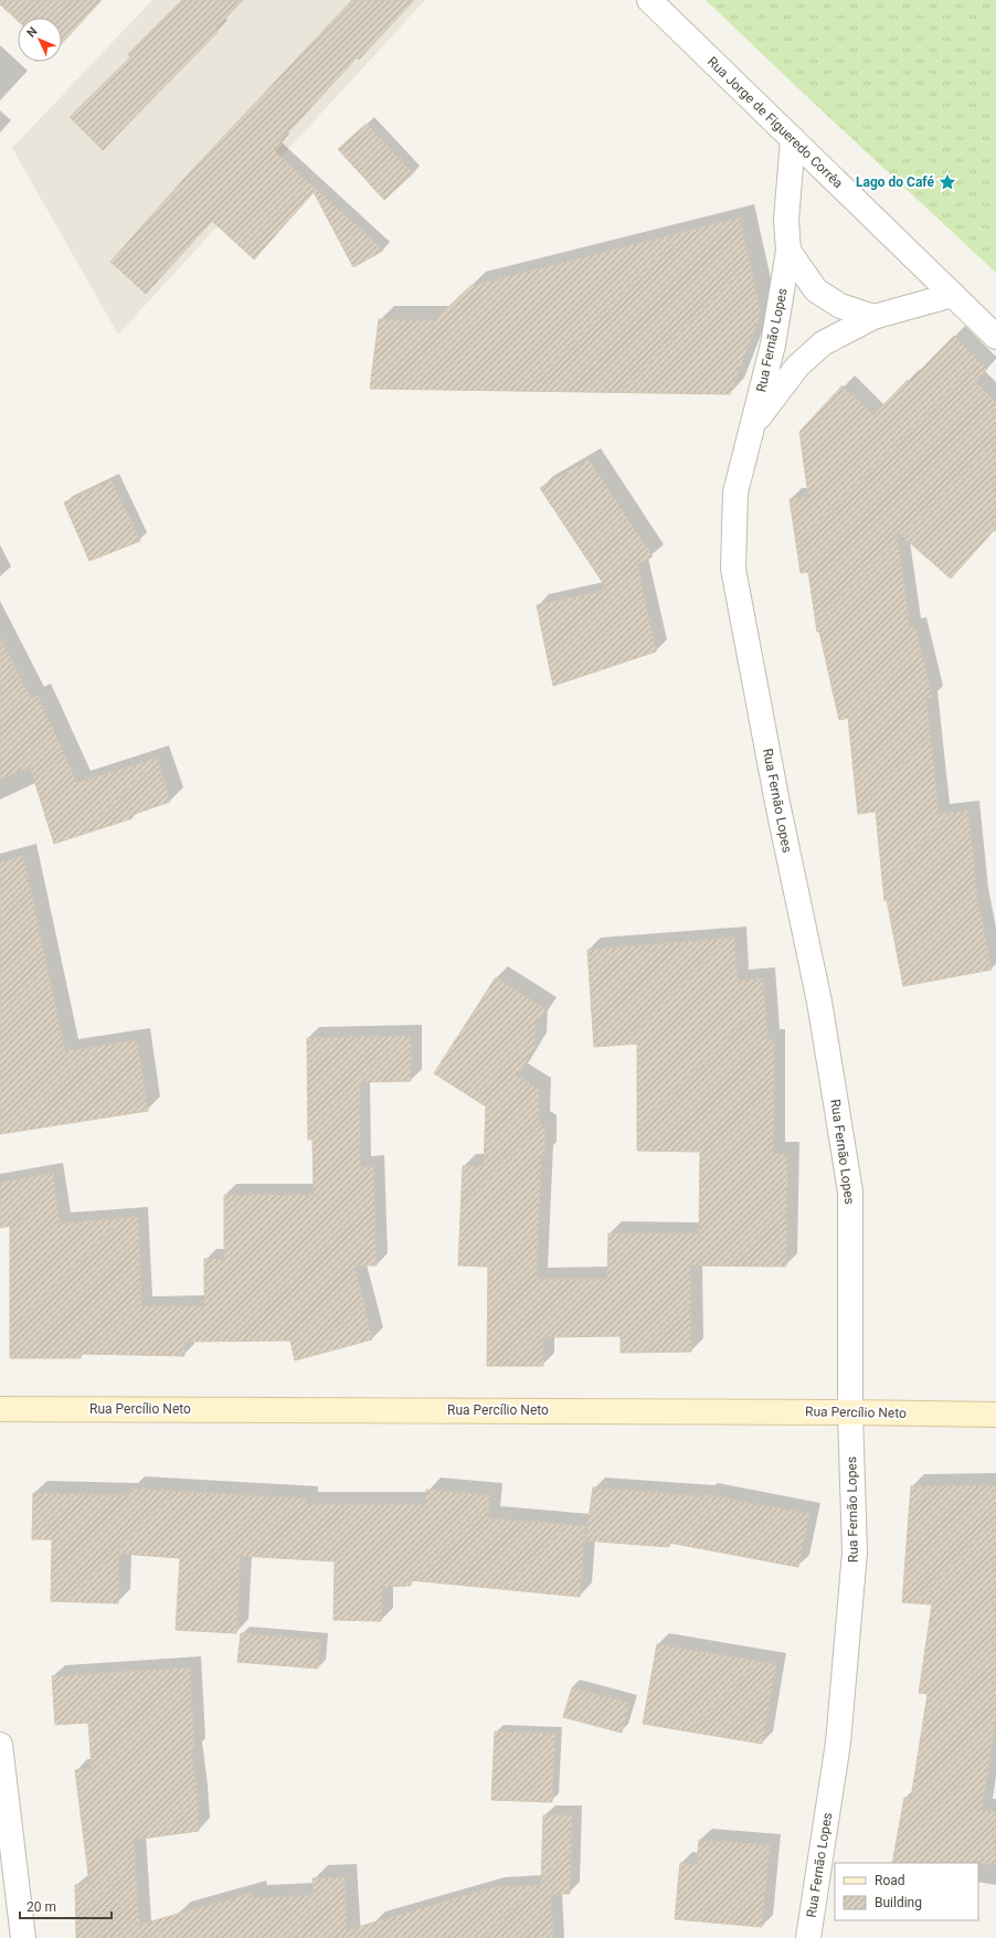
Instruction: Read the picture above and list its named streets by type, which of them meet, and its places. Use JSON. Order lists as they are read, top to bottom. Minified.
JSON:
{"streets":{"main road":["Rua Percílio Neto"],"street":["Rua Jorge de Figueredo Corrêa","Rua Fernão Lopes"]},"crossings":[["Rua Jorge de Figueredo Corrêa","Rua Fernão Lopes"],["Rua Fernão Lopes","Rua Percílio Neto"]],"places":{"place":["Lago do Café"]},"legend":["Road","Building"],"scale_bar":"20 m","north":"top left"}
